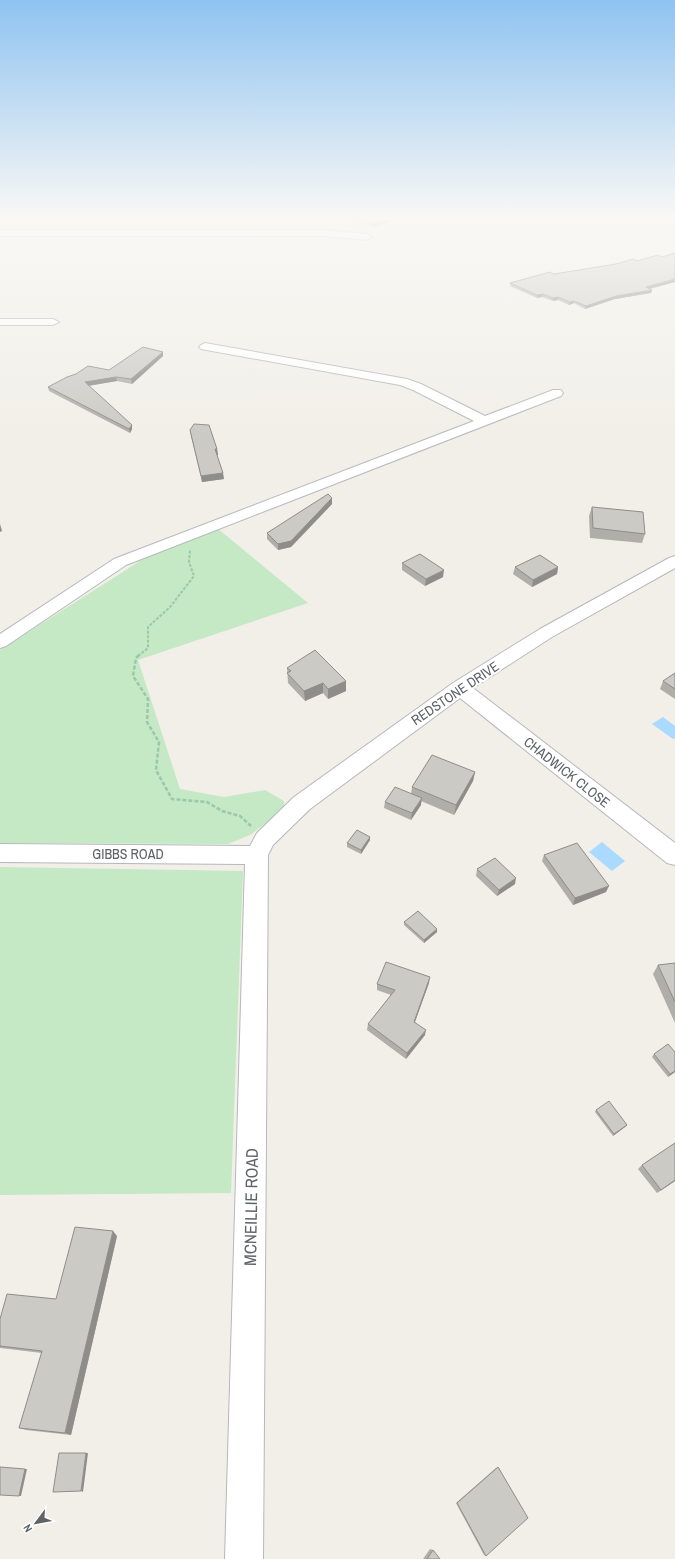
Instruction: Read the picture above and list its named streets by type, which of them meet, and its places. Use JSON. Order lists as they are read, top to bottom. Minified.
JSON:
{"streets":{"street":["REDSTONE DRIVE","CHADWICK CLOSE","GIBBS ROAD","MCNEILLIE ROAD"]},"crossings":[["REDSTONE DRIVE","CHADWICK CLOSE"],["REDSTONE DRIVE","GIBBS ROAD"],["REDSTONE DRIVE","MCNEILLIE ROAD"],["GIBBS ROAD","MCNEILLIE ROAD"]],"north":"bottom left"}
